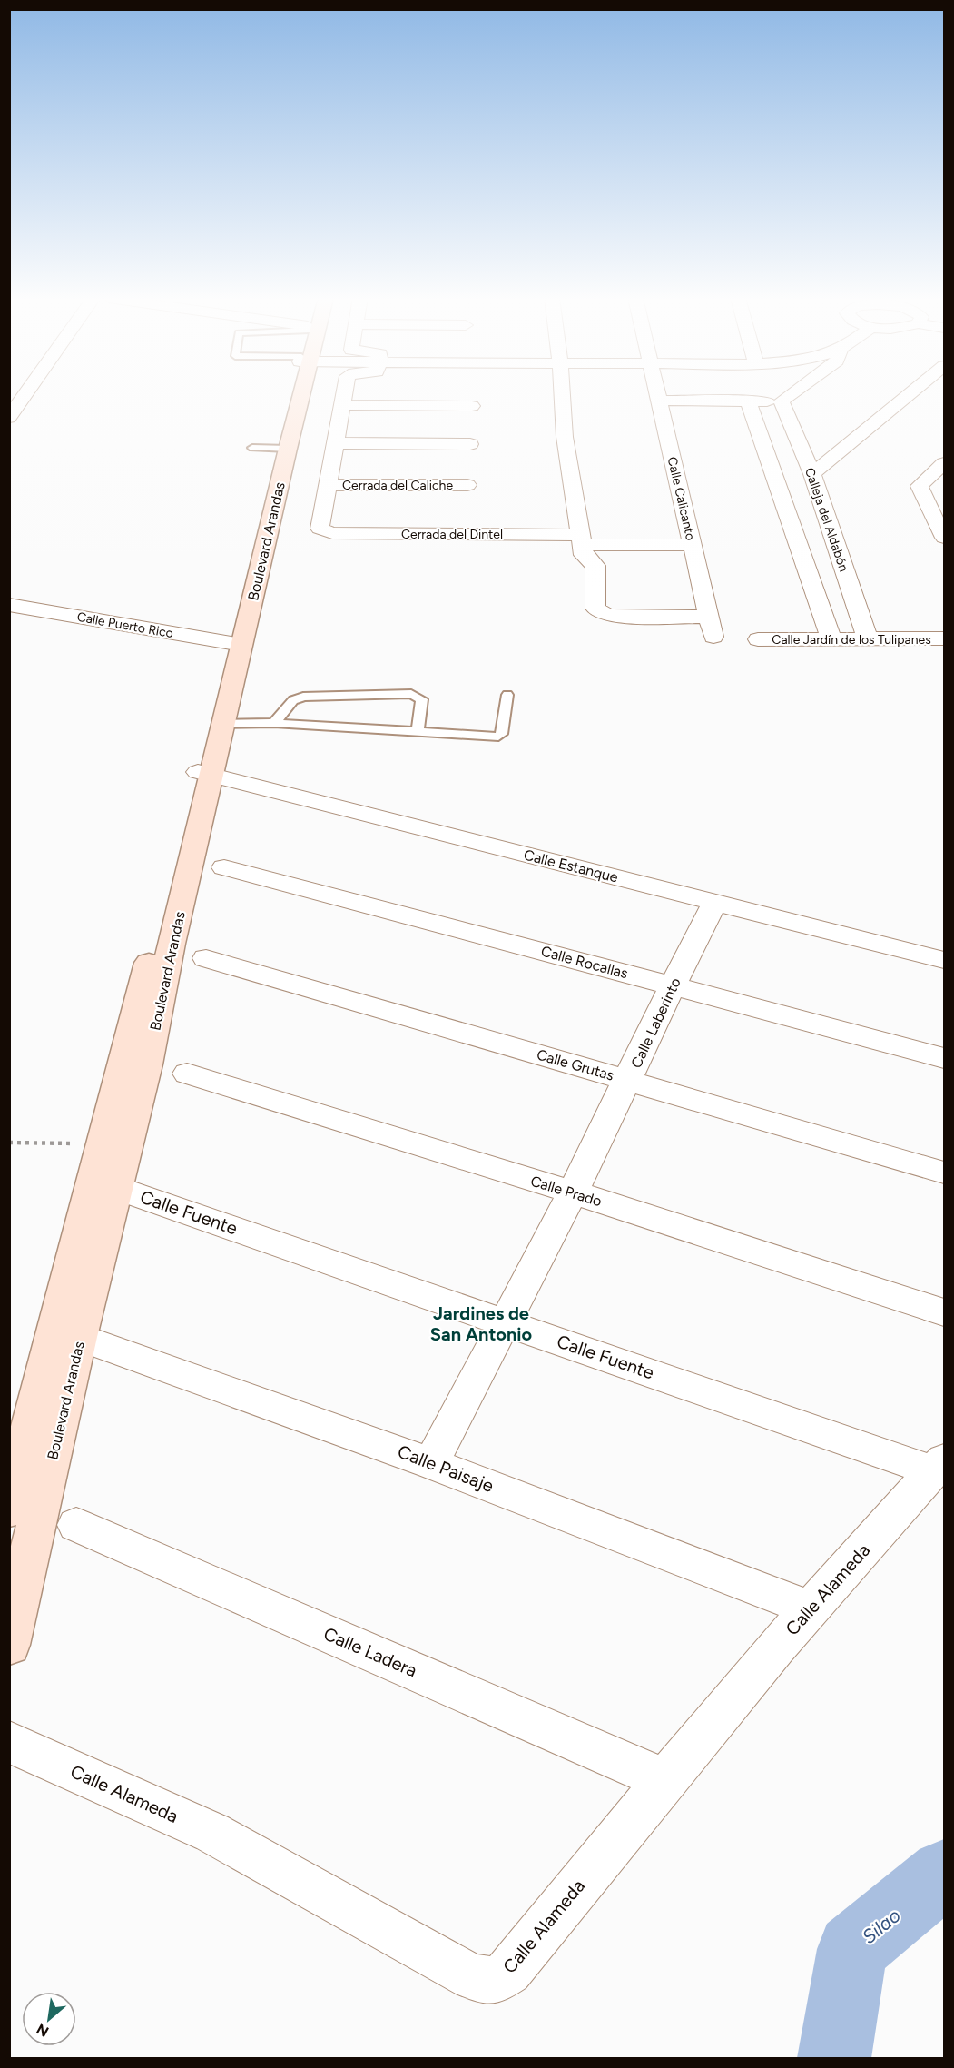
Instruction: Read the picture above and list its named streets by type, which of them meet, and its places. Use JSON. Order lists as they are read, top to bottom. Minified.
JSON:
{"streets":{"main road":["Boulevard Arandas"],"street":["Cerrada del Caliche","Calle Calicanto","Calleja del Aldabón","Cerrada del Dintel","Calle Puerto Rico","Calle Jardín de los Tulipanes","Calle Estanque","Calle Rocallas","Calle Laberinto","Calle Grutas","Calle Prado","Calle Fuente","Calle Paisaje","Calle Alameda","Calle Ladera"]},"crossings":[["Cerrada del Caliche","Cerrada del Dintel"],["Calle Calicanto","Cerrada del Dintel"],["Calleja del Aldabón","Calle Jardín de los Tulipanes"],["Boulevard Arandas","Calle Puerto Rico"],["Boulevard Arandas","Calle Estanque"],["Boulevard Arandas","Calle Fuente"],["Boulevard Arandas","Calle Paisaje"],["Calle Estanque","Calle Laberinto"],["Calle Rocallas","Calle Laberinto"],["Calle Laberinto","Calle Grutas"],["Calle Laberinto","Calle Prado"],["Calle Laberinto","Calle Fuente"],["Calle Laberinto","Calle Paisaje"],["Calle Fuente","Calle Alameda"],["Calle Paisaje","Calle Alameda"],["Calle Alameda","Calle Ladera"]],"districts":["Jardines de San Antonio"],"water":["Silao"],"north":"bottom left"}
